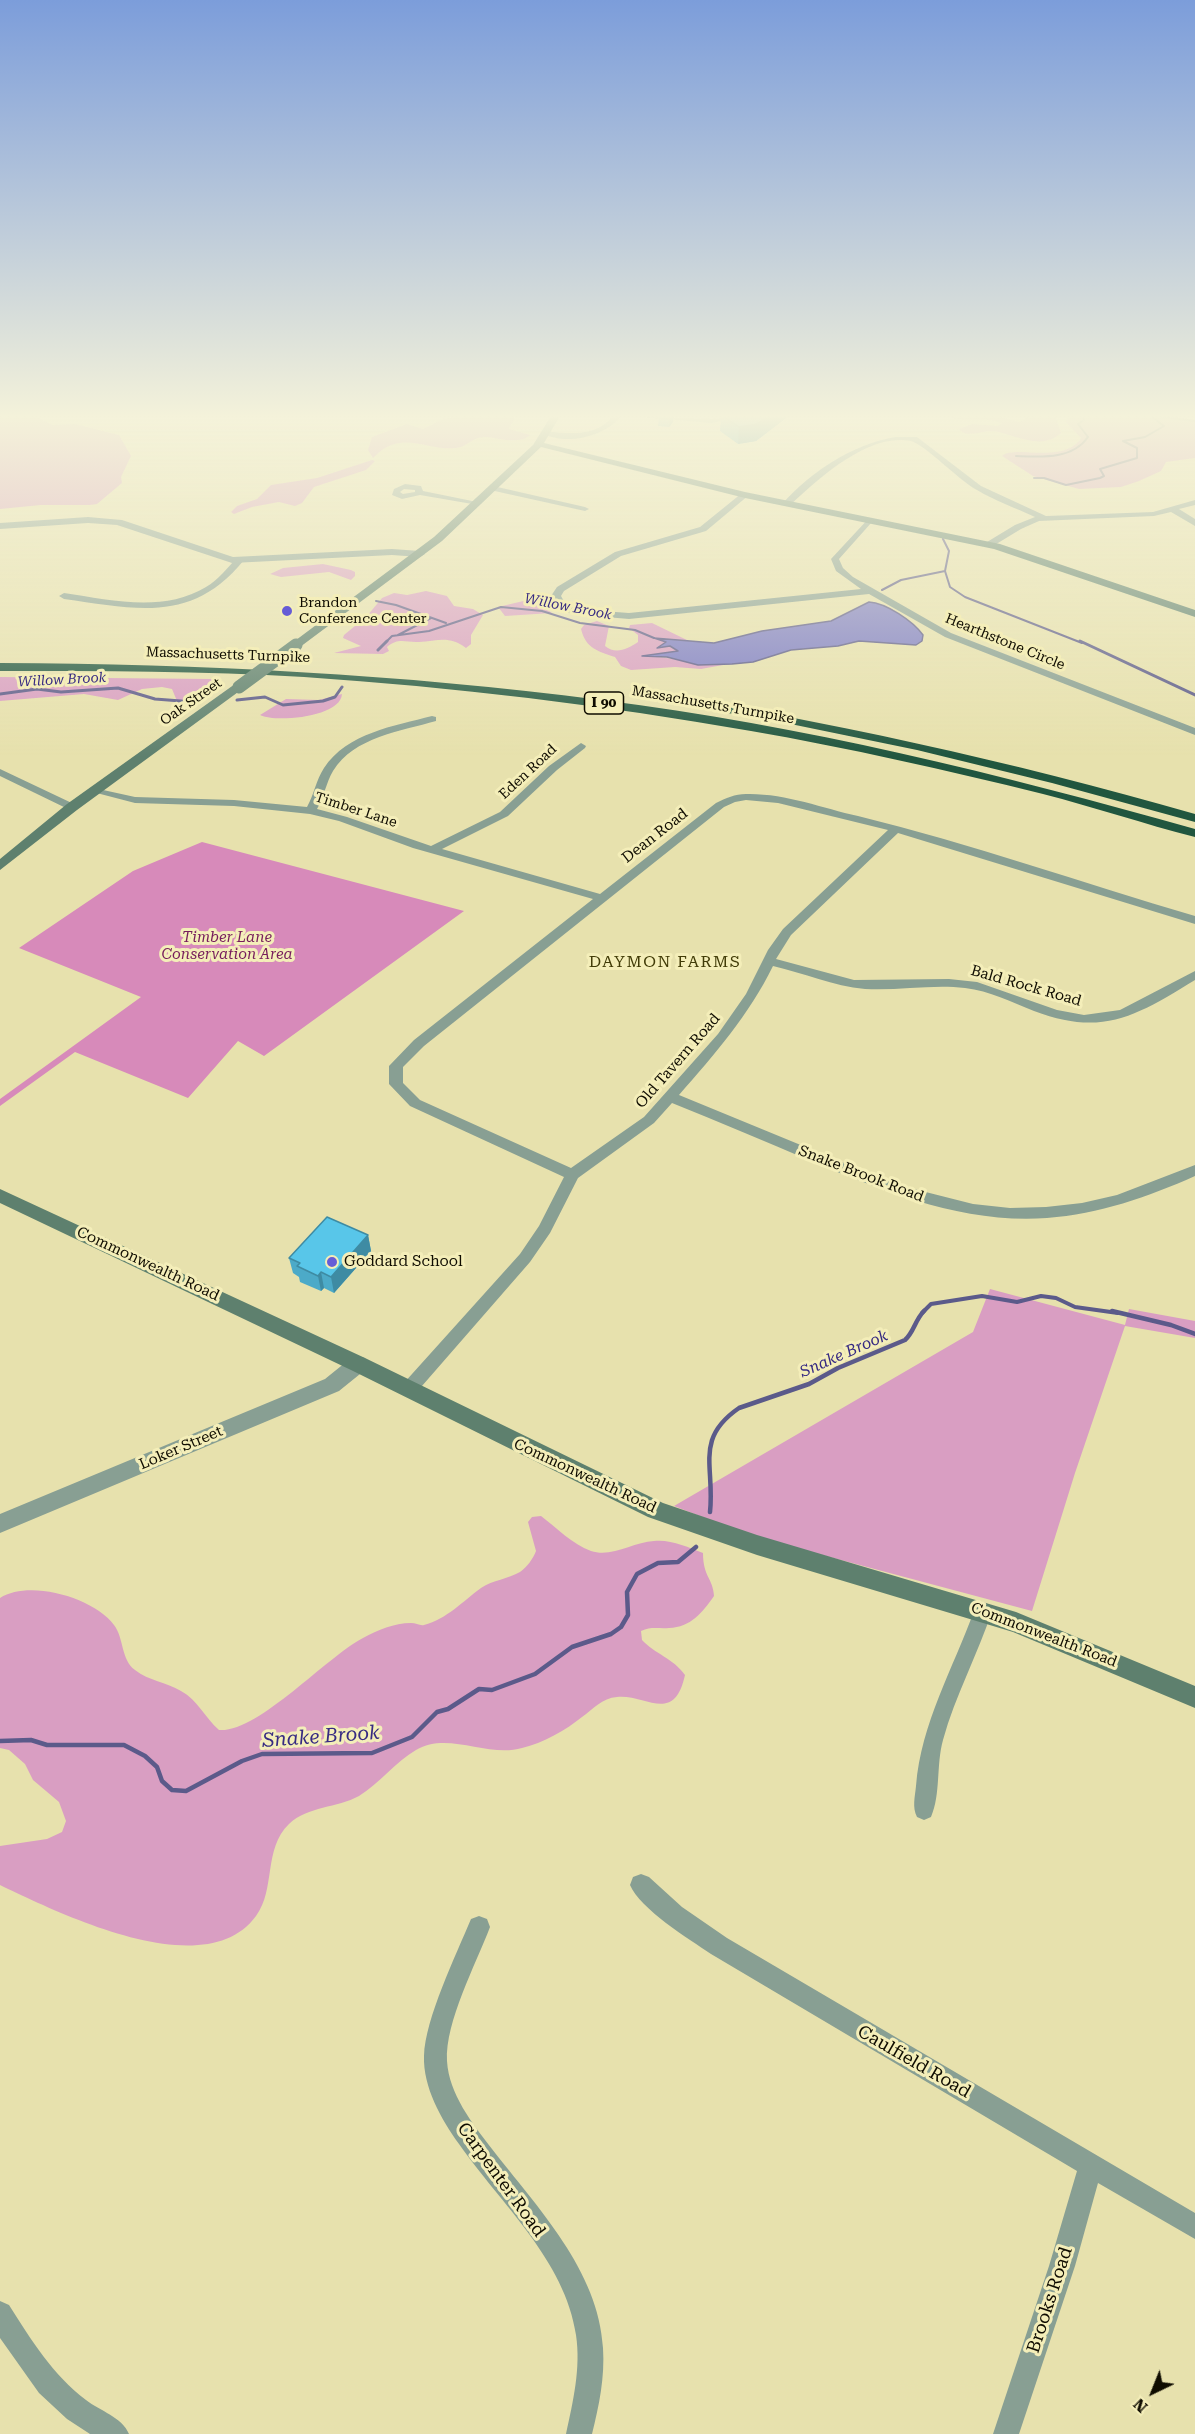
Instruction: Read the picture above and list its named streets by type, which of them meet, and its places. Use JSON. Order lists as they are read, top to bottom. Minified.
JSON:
{"streets":{"highway":["Massachusetts Turnpike","I 90"],"main road":["Oak Street","Commonwealth Road"],"street":["Hearthstone Circle","Eden Road","Timber Lane","Dean Road","Bald Rock Road","Old Tavern Road","Snake Brook Road","Loker Street","Caulfield Road","Carpenter Road","Brooks Road"]},"crossings":[["Oak Street","Timber Lane"],["Eden Road","Timber Lane"],["Timber Lane","Dean Road"],["Dean Road","Old Tavern Road"],["Bald Rock Road","Old Tavern Road"],["Old Tavern Road","Snake Brook Road"],["Old Tavern Road","Commonwealth Road"],["Commonwealth Road","Loker Street"],["Caulfield Road","Brooks Road"]],"districts":["DAYMON FARMS"],"water":["Willow Brook","Snake Brook"],"parks":["Timber Lane Conservation Area"],"places":["Brandon Conference Center","Goddard School"],"north":"bottom left"}
